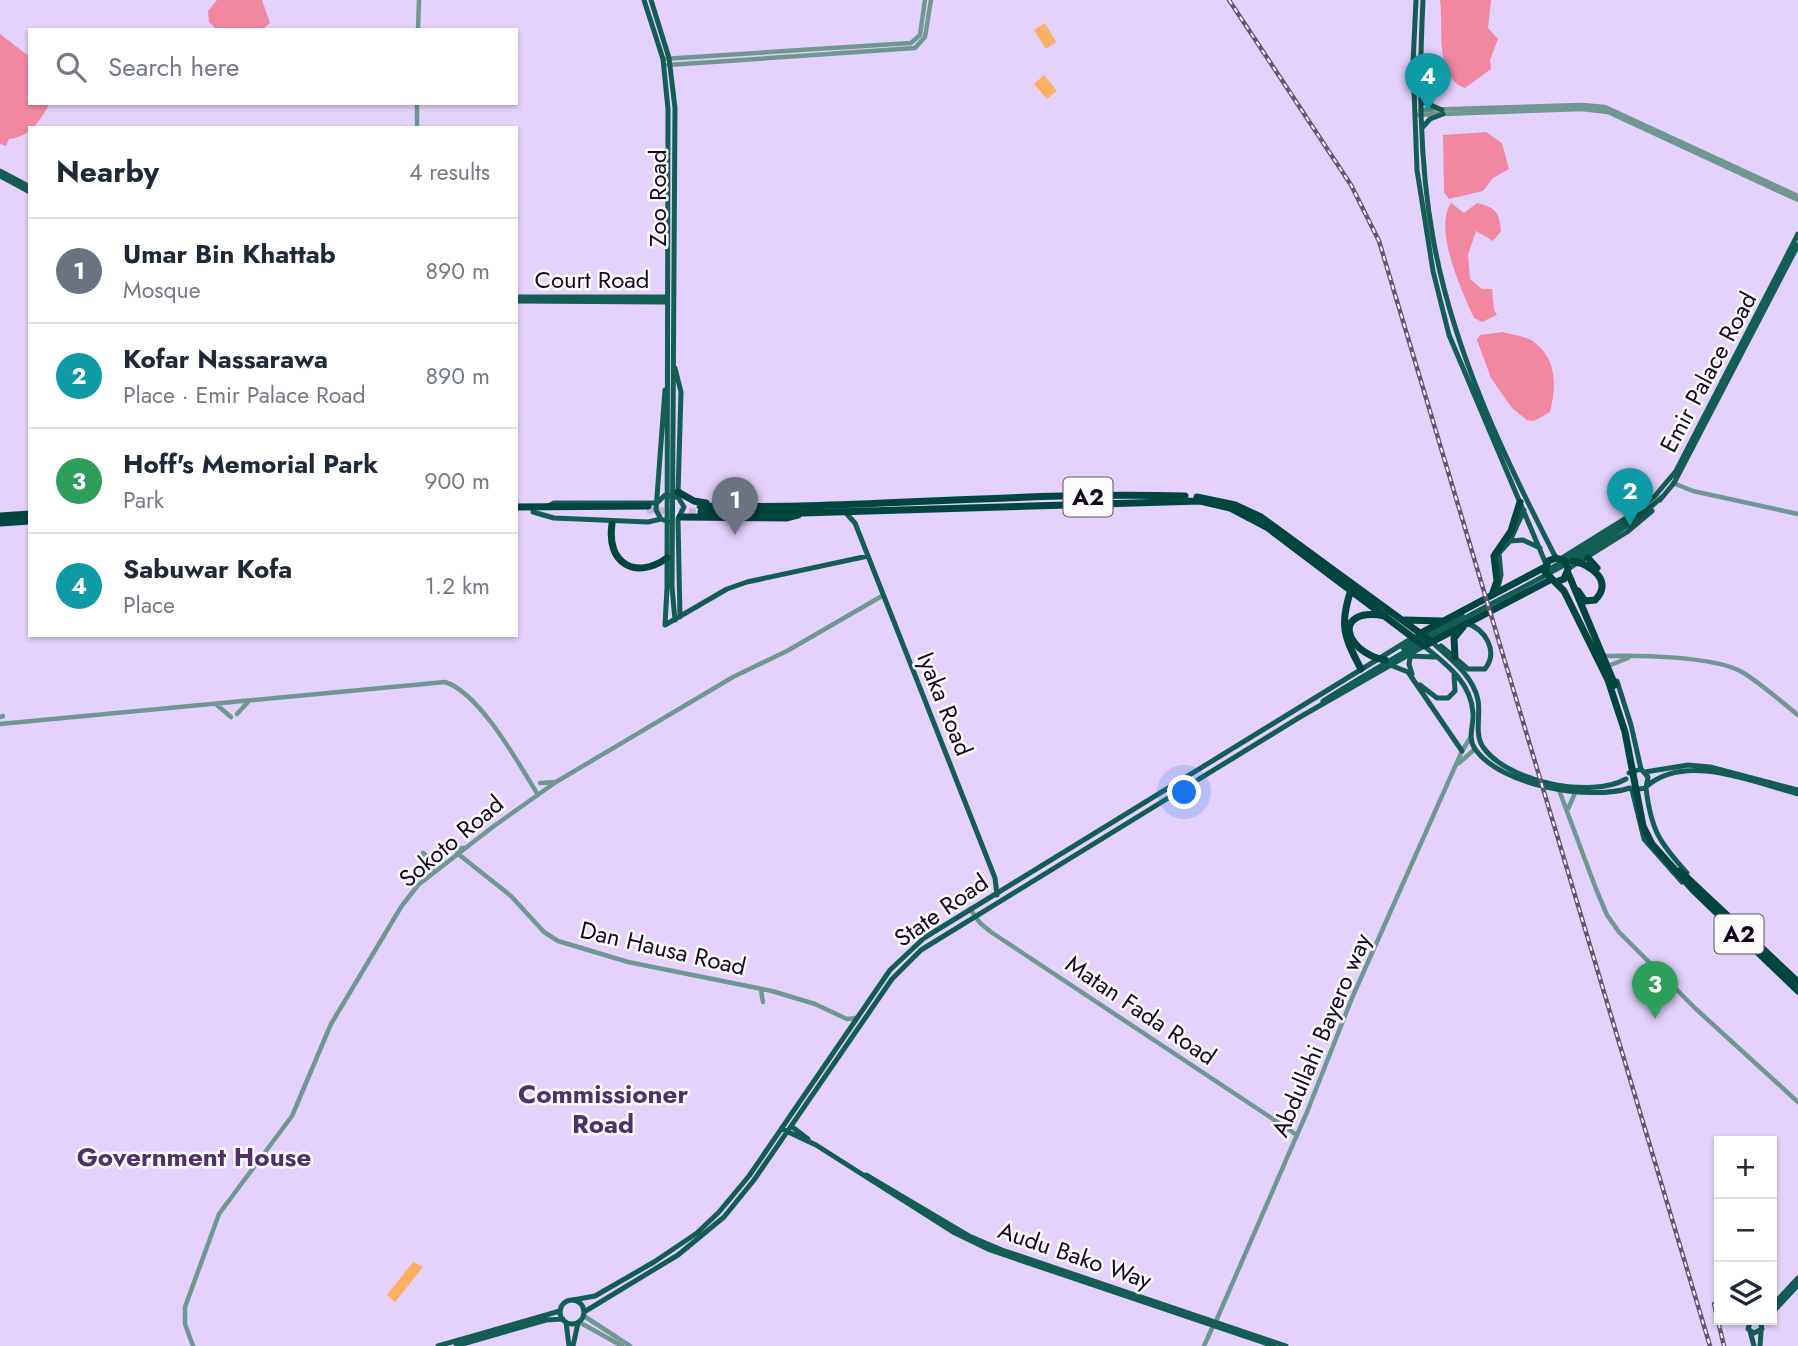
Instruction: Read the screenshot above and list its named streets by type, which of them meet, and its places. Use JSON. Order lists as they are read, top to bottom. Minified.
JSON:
{"streets":{"highway":["A2"],"main road":["Zoo Road","Court Road","Emir Palace Road","Iyaka Road","State Road","Audu Bako Way"],"street":["Sokoto Road","Dan Hausa Road","Matan Fada Road","Abdullahi Bayero way"]},"crossings":[["Zoo Road","Court Road"],["Emir Palace Road","A2"],["A2","State Road"],["Iyaka Road","Sokoto Road"],["Iyaka Road","State Road"],["Sokoto Road","Dan Hausa Road"],["State Road","Dan Hausa Road"],["State Road","Matan Fada Road"],["State Road","Audu Bako Way"],["Matan Fada Road","Abdullahi Bayero way"],["Abdullahi Bayero way","Audu Bako Way"]],"districts":["Commissioner Road","Government House"],"page":{"search":"Search here","pins":["4","2","1","3"],"heading":["Nearby","4 results"],"list":[{"mark":"1","name":"Umar Bin Khattab","note":"Mosque","value":"890 m"},{"mark":"2","name":"Kofar Nassarawa","note":"Place · Emir Palace Road","value":"890 m"},{"mark":"3","name":"Hoff's Memorial Park","note":"Park","value":"900 m"},{"mark":"4","name":"Sabuwar Kofa","note":"Place","value":"1.2 km"}],"map_buttons":["+","−"]}}
